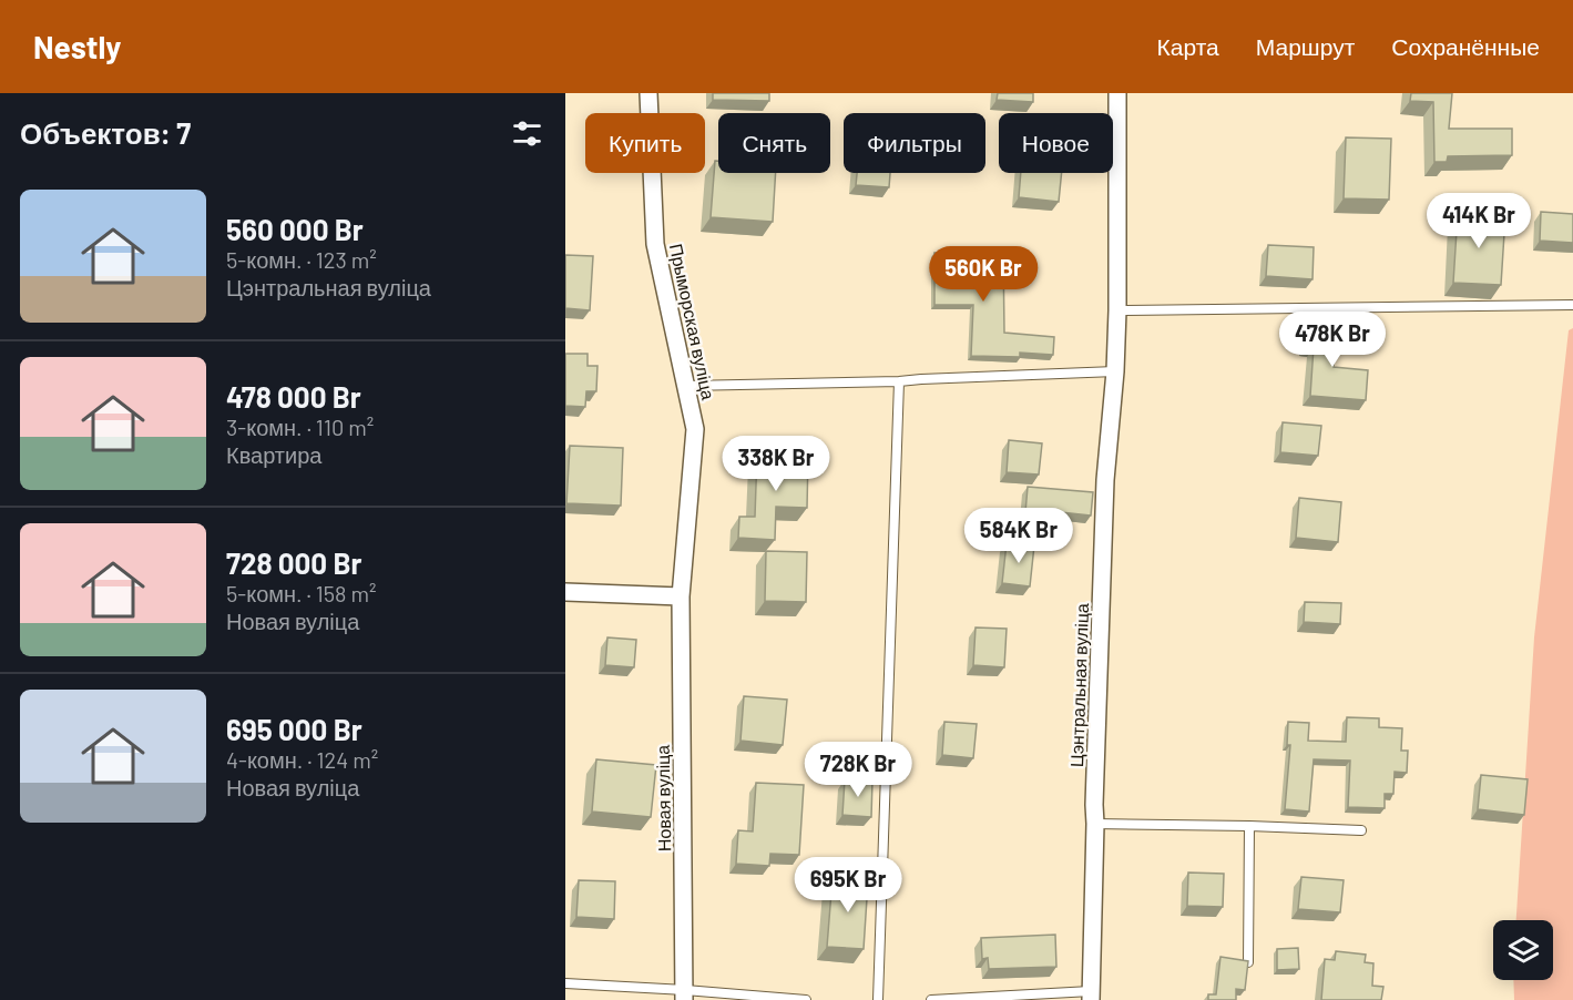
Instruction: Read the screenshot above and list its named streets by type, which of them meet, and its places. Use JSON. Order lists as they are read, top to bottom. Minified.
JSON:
{"streets":{"street":["Прыморская вуліца","Цэнтральная вуліца","Новая вуліца"]},"crossings":[["Прыморская вуліца","Новая вуліца"]],"page":{"header":"Nestly","nav":["Карта","Маршрут","Сохранённые"],"heading":"Объектов: 7","chip":["Купить","Снять","Фильтры","Новое"],"list":[{"name":"560 000 Br","note":"5-комн. · 123 m² · Цэнтральная вуліца"},{"name":"478 000 Br","note":"3-комн. · 110 m² · Квартира"},{"name":"728 000 Br","note":"5-комн. · 158 m² · Новая вуліца"},{"name":"695 000 Br","note":"4-комн. · 124 m² · Новая вуліца"}],"price":["414K Br","560K Br","478K Br","338K Br","584K Br","728K Br","695K Br"]}}
